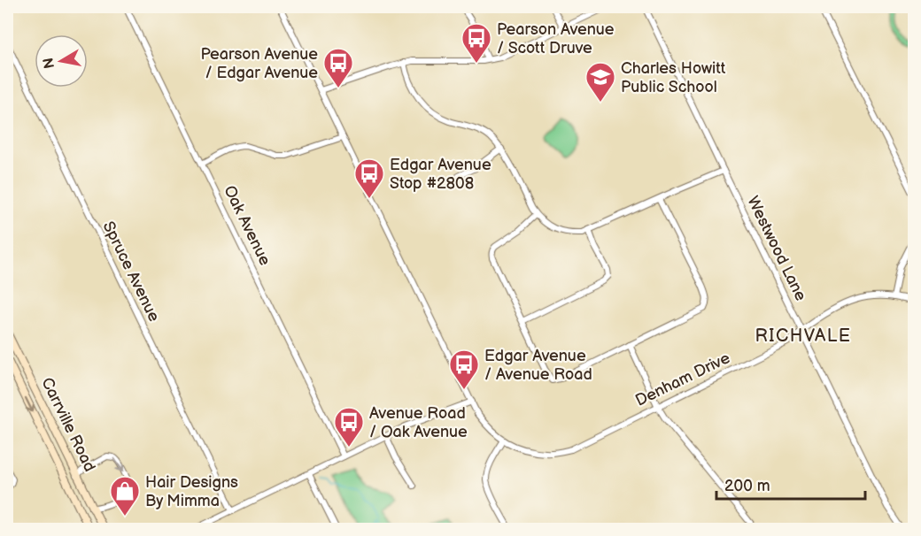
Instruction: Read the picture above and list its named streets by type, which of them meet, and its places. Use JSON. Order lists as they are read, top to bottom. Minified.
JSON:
{"streets":{"main road":["Carrville Road"],"street":["Oak Avenue","Westwood Lane","Spruce Avenue","Denham Drive"]},"crossings":[["Westwood Lane","Denham Drive"]],"districts":["RICHVALE"],"places":{"bus stop":["Pearson Avenue / Scott Druve","Pearson Avenue / Edgar Avenue","Edgar Avenue Stop #2808","Edgar Avenue / Avenue Road","Avenue Road / Oak Avenue"],"school or university":["Charles Howitt Public School"],"shop":["Hair Designs By Mimma"]},"scale_bar":"200 m","north":"left"}
